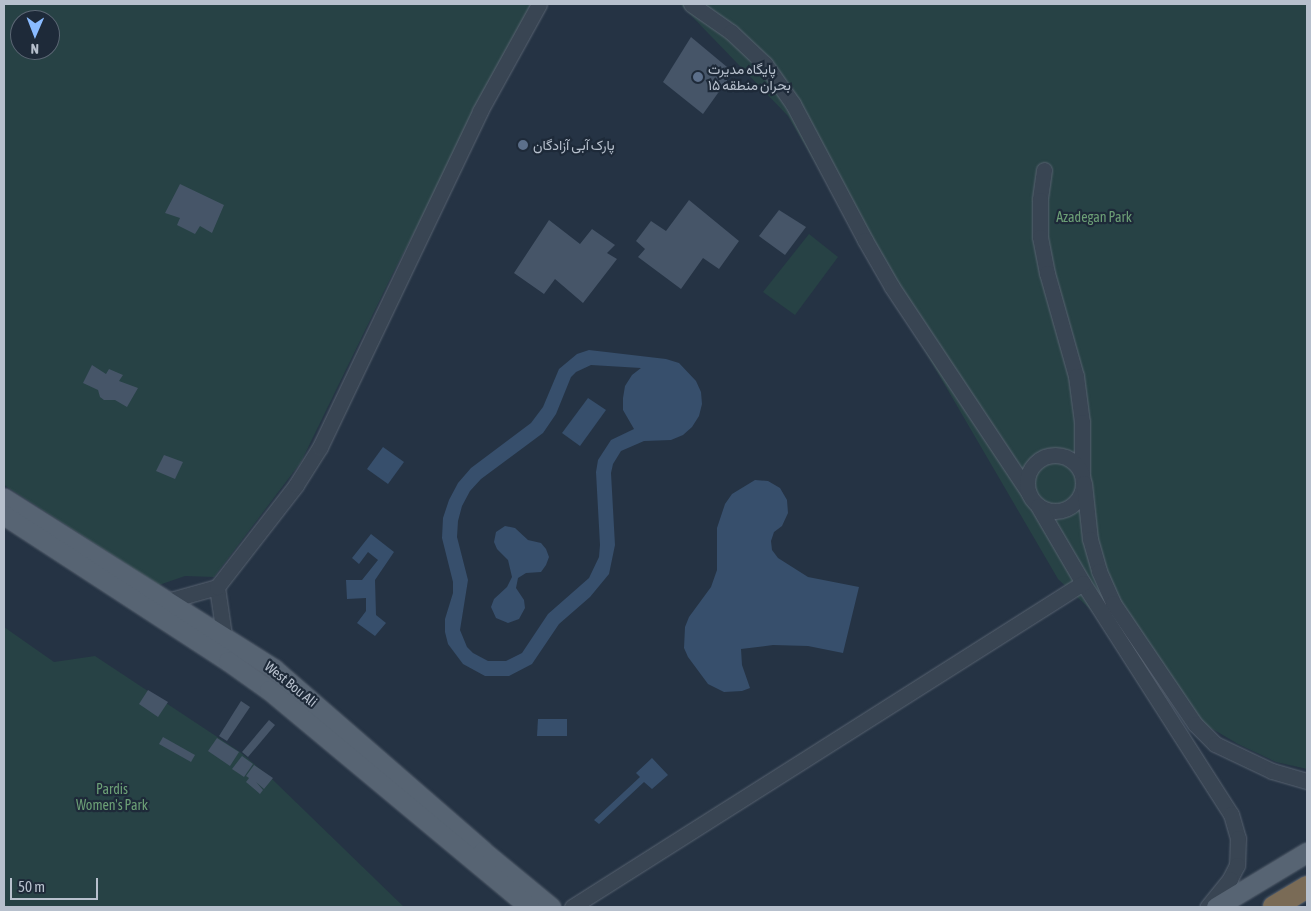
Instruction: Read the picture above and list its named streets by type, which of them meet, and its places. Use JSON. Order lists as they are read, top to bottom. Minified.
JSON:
{"streets":{"main road":["West Bou Ali"]},"parks":["Azadegan Park","Pardis Women's Park"],"places":["پایگاه مدیرت بحران منطقه ۱۵","پارک آبی آزادگان"],"scale_bar":"50 m","north":"bottom"}
